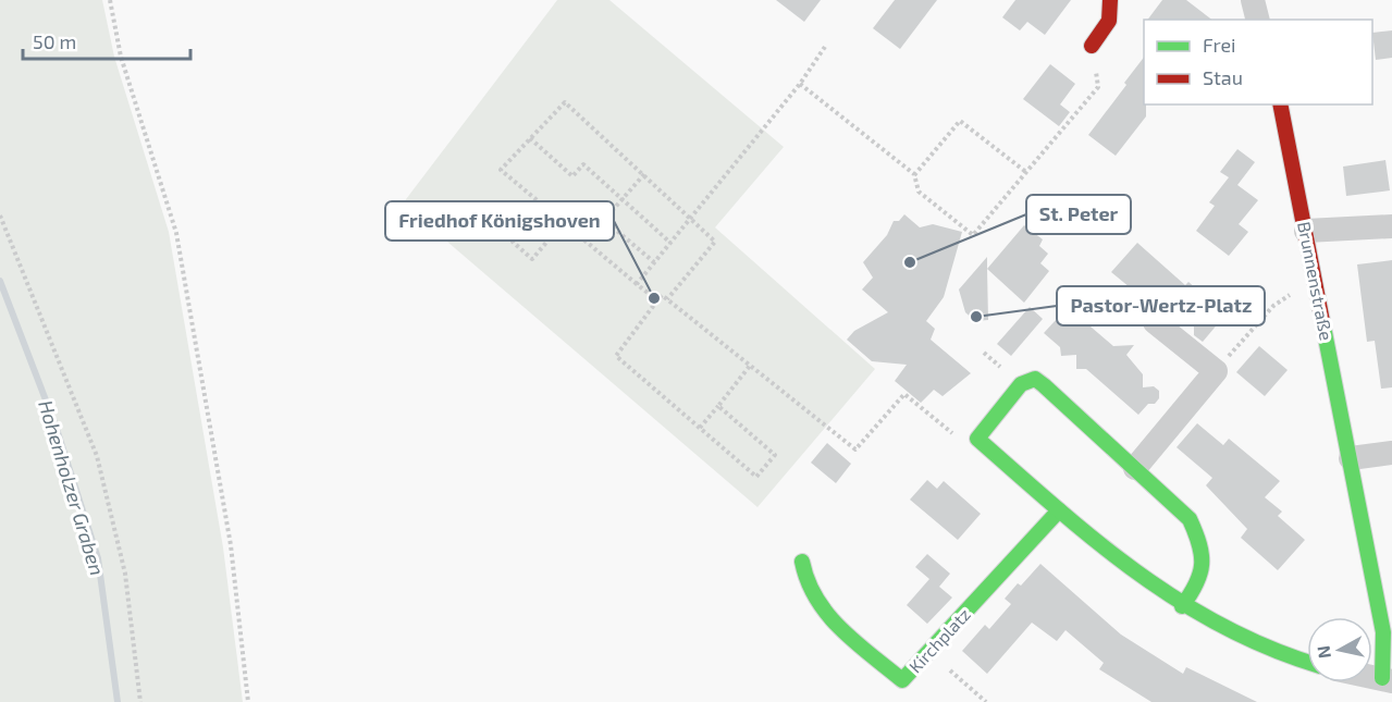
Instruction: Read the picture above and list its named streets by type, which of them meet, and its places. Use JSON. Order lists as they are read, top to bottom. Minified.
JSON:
{"streets":{"street":["Brunnenstraße","Kirchplatz"]},"water":["Hohenholzer Graben"],"places":["St. Peter","Friedhof Königshoven","Pastor-Wertz-Platz"],"legend":["Frei","Stau"],"scale_bar":"50 m","north":"left"}
